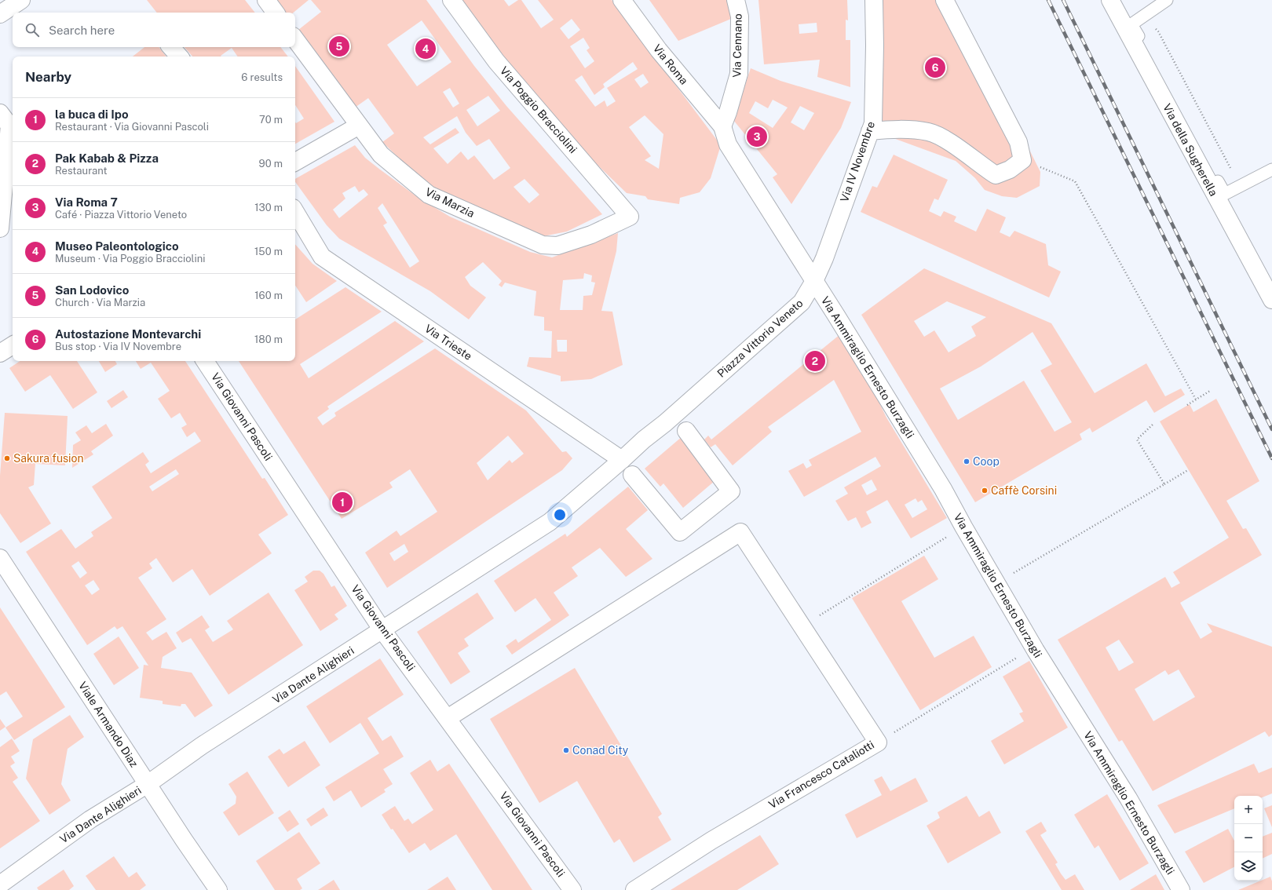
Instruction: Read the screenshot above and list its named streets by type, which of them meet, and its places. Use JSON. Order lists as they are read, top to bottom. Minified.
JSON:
{"streets":{"street":["Via Cennano","Via Roma","Via Poggio Bracciolini","Via della Sugherella","Via IV Novembre","Via Marzia","Piazza Vittorio Veneto","Via Trieste","Via Ammiraglio Ernesto Burzagli","Via Giovanni Pascoli","Via Dante Alighieri","Viale Armando Diaz","Via Francesco Cataliotti"]},"crossings":[["Via Cennano","Via Roma"],["Via Poggio Bracciolini","Via Marzia"],["Via IV Novembre","Piazza Vittorio Veneto"],["Via IV Novembre","Via Ammiraglio Ernesto Burzagli"],["Piazza Vittorio Veneto","Via Trieste"],["Piazza Vittorio Veneto","Via Ammiraglio Ernesto Burzagli"],["Piazza Vittorio Veneto","Via Dante Alighieri"],["Via Trieste","Via Dante Alighieri"],["Via Giovanni Pascoli","Via Dante Alighieri"],["Via Giovanni Pascoli","Via Francesco Cataliotti"],["Via Dante Alighieri","Viale Armando Diaz"]],"places":["Sakura fusion","Coop","Caffè Corsini","Conad City"],"page":{"search":"Search here","pins":["5","4","6","3","2","1"],"heading":["Nearby","6 results"],"list":[{"mark":"1","name":"la buca di Ipo","note":"Restaurant · Via Giovanni Pascoli","value":"70 m"},{"mark":"2","name":"Pak Kabab & Pizza","note":"Restaurant","value":"90 m"},{"mark":"3","name":"Via Roma 7","note":"Café · Piazza Vittorio Veneto","value":"130 m"},{"mark":"4","name":"Museo Paleontologico","note":"Museum · Via Poggio Bracciolini","value":"150 m"},{"mark":"5","name":"San Lodovico","note":"Church · Via Marzia","value":"160 m"},{"mark":"6","name":"Autostazione Montevarchi","note":"Bus stop · Via IV Novembre","value":"180 m"}],"map_buttons":["+","−"]}}
